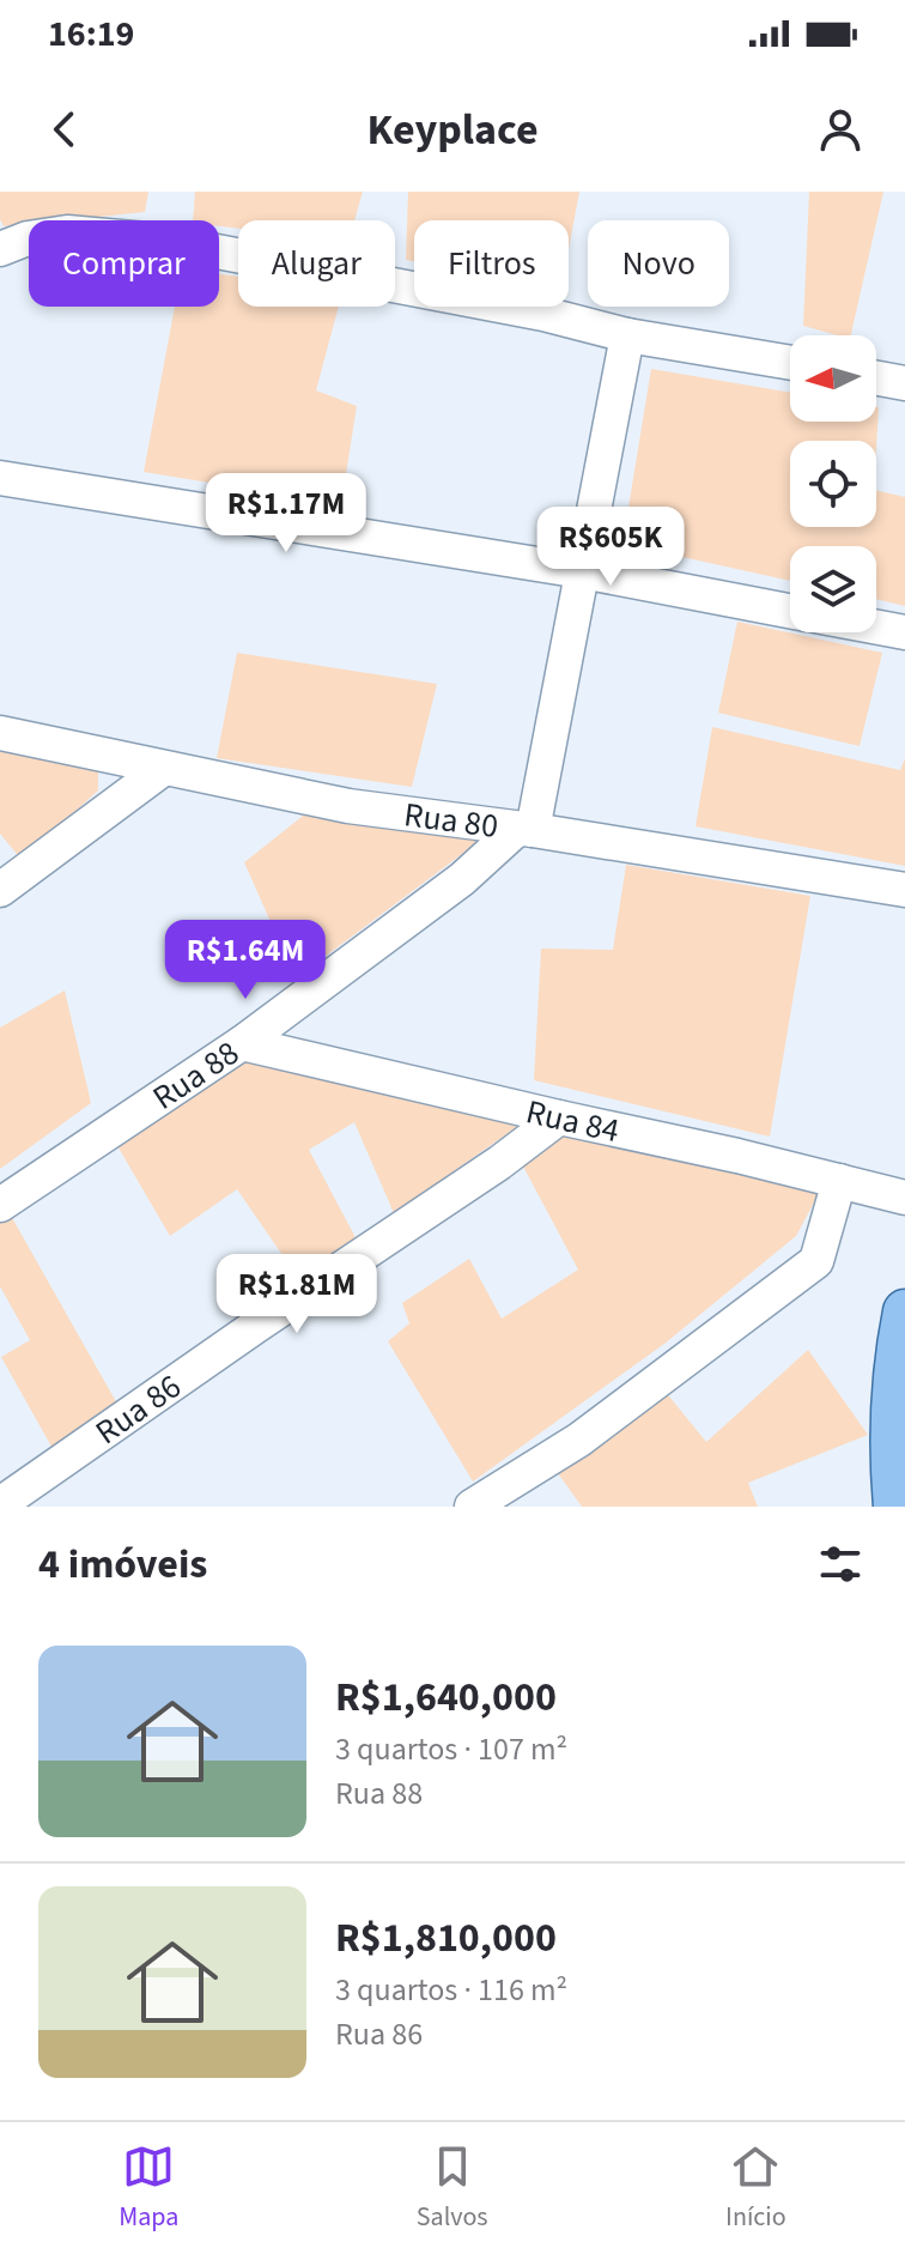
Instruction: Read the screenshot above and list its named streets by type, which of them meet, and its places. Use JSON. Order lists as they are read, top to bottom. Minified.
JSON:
{"streets":{"street":["Rua 80","Rua 88","Rua 84","Rua 86"]},"crossings":[["Rua 80","Rua 88"],["Rua 88","Rua 84"],["Rua 84","Rua 86"]],"north":"left","page":{"status":"16:19","header":"Keyplace","chip":["Comprar","Alugar","Filtros","Novo"],"price":["R$1.17M","R$605K","R$1.64M","R$1.81M"],"heading":"4 imóveis","list":[{"name":"R$1,640,000","note":"3 quartos · 107 m² · Rua 88"},{"name":"R$1,810,000","note":"3 quartos · 116 m² · Rua 86"}],"tabs":["Mapa","Salvos","Início"]}}
